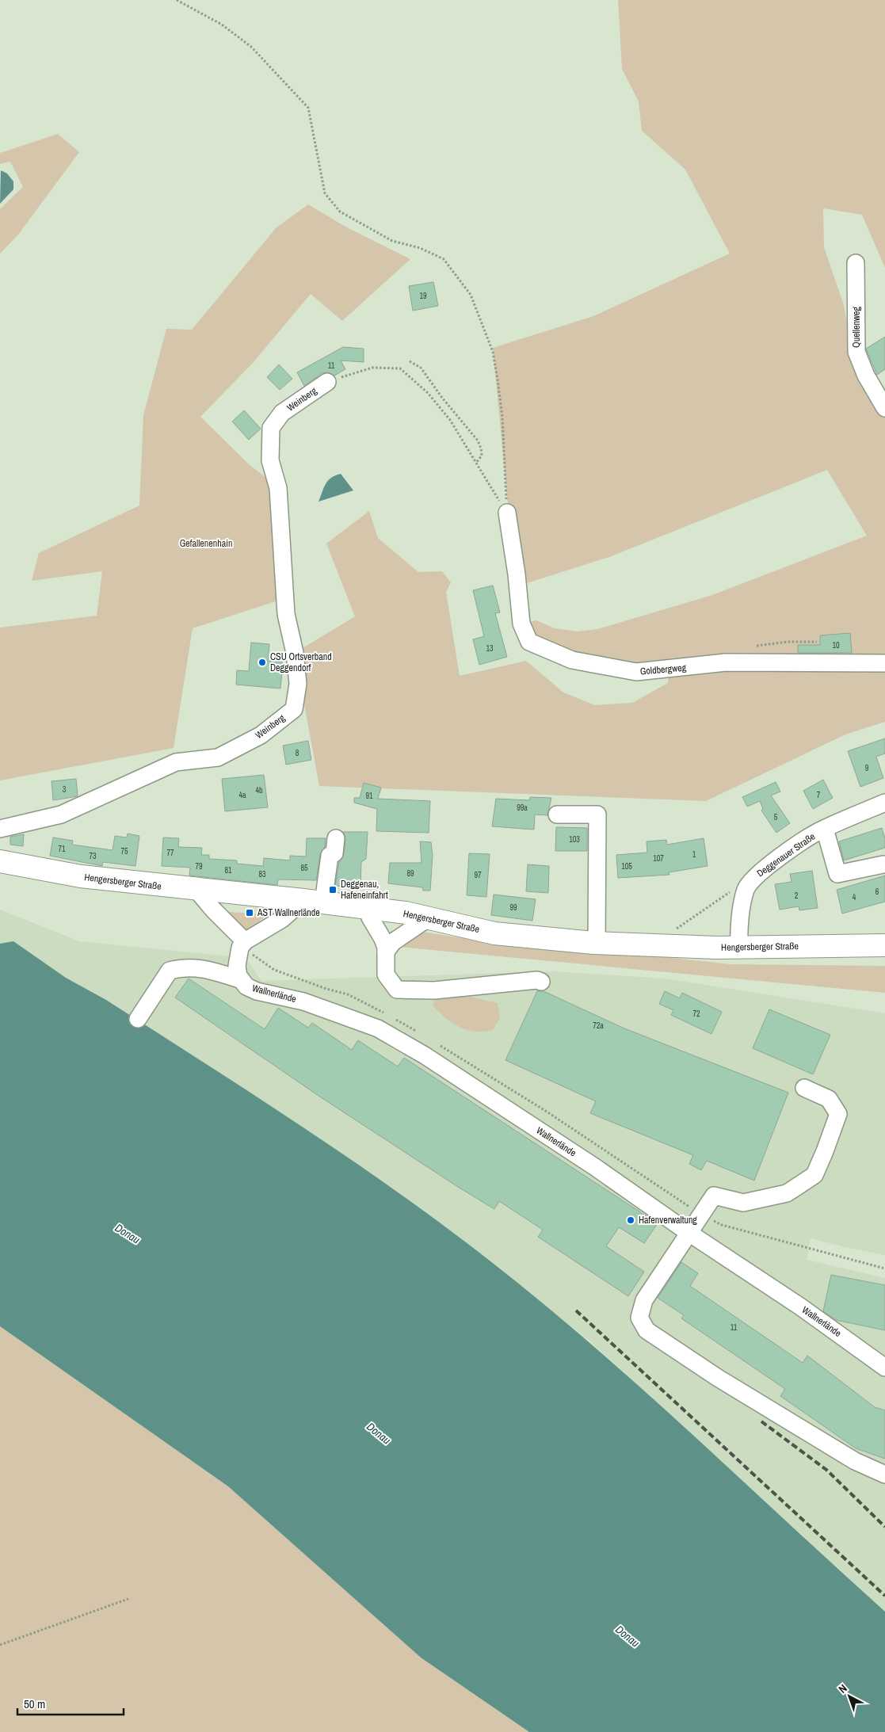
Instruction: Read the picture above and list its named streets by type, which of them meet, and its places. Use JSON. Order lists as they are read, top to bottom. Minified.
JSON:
{"streets":{"main road":["Hengersberger Straße"],"street":["Quellenweg","Weinberg","Goldbergweg","Deggenauer Straße","Wallnerlände"]},"crossings":[["Deggenauer Straße","Hengersberger Straße"]],"water":["Donau"],"parks":["Gefallenenhain"],"places":{"other":["CSU Ortsverband Deggendorf","Hafenverwaltung"],"transit":["Deggenau, Hafeneinfahrt","AST Wallnerlände"]},"house_numbers":["19","11","10","13","8","9","3","4b","4a","7","91","99a","5","103","71","75","77","1","73","107","79","105","85","81","89","83","97","6","2","4","99","72","72a","11"],"scale_bar":"50 m","north":"top left"}
